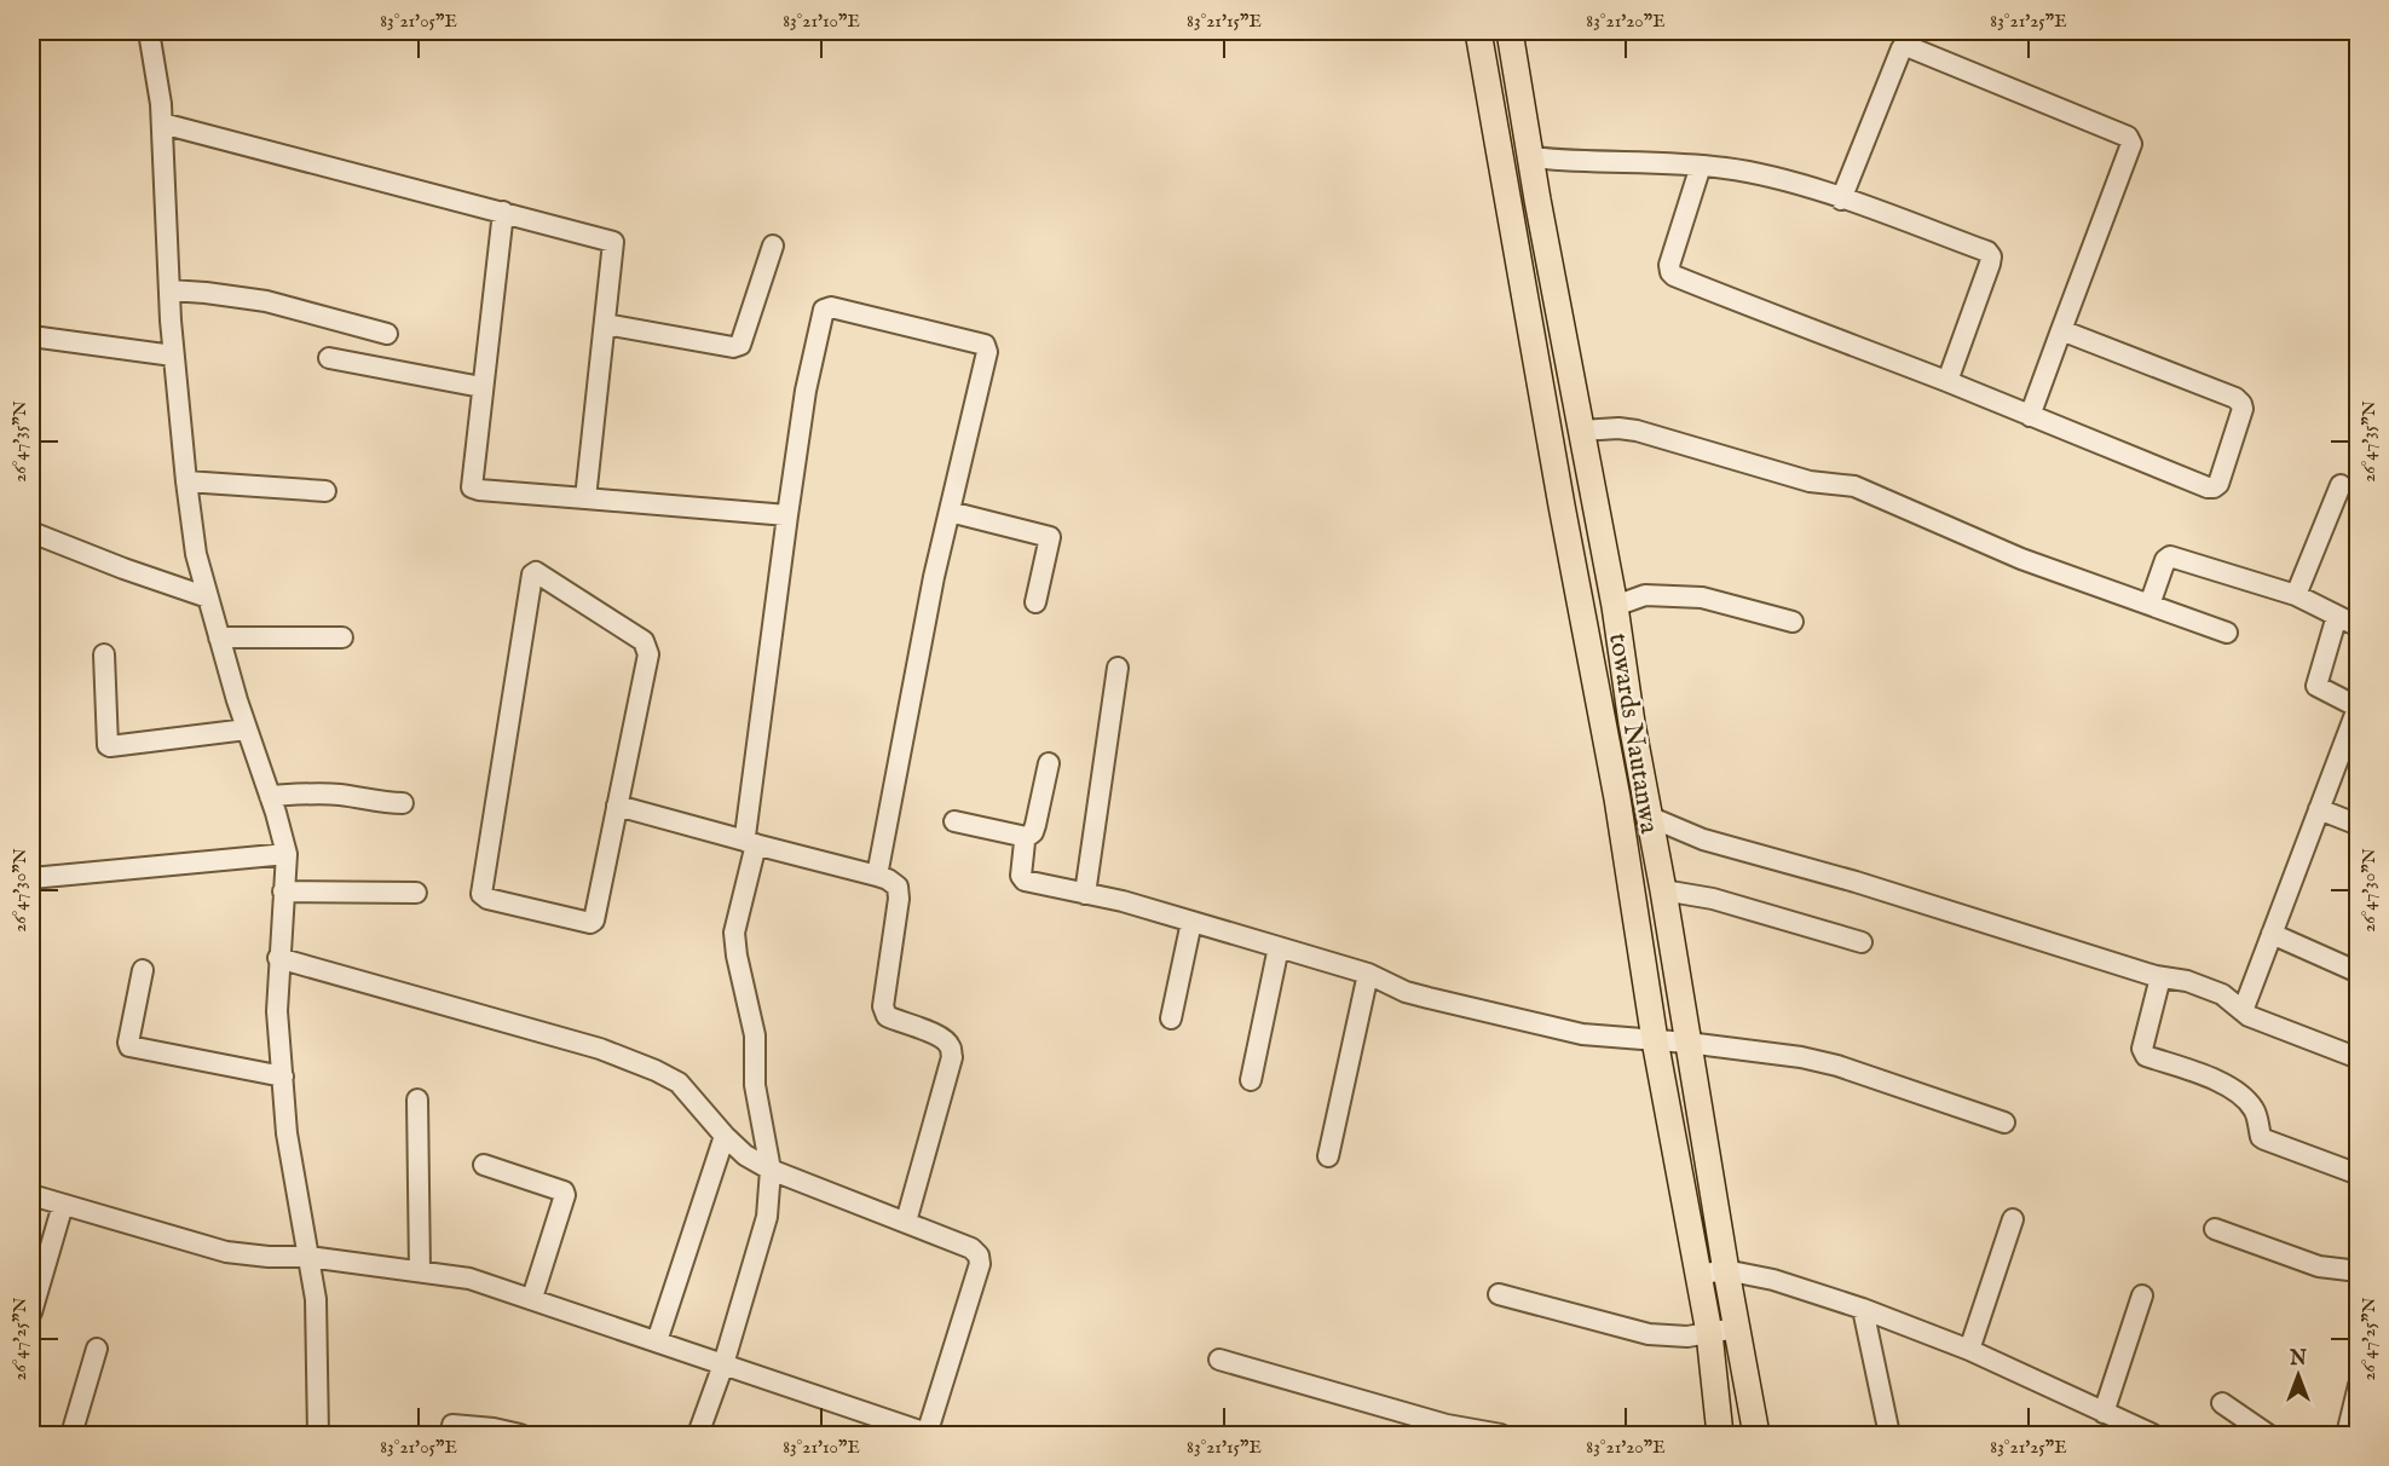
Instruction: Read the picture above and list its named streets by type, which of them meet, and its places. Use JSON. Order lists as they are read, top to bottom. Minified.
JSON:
{"streets":{"main road":["towards Nautanwa"]},"north":"top","coordinates":["83°21'05\"E","83°21'10\"E","83°21'15\"E","83°21'20\"E","83°21'25\"E","26°47'35\"N","26°47'30\"N","26°47'25\"N"]}
